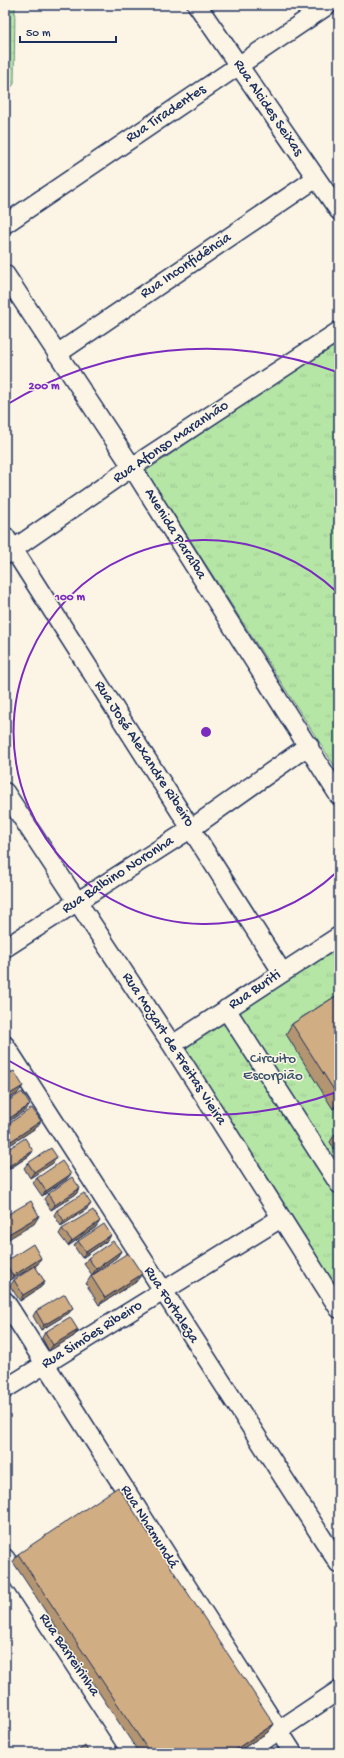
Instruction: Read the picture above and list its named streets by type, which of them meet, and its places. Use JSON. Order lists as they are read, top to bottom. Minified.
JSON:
{"streets":{"street":["Rua Alcides Seixas","Rua Tiradentes","Rua Inconfidência","Rua Afonso Maranhão","Avenida Paraíba","Rua José Alexandre Ribeiro","Rua Balbino Noronha","Rua Buriti","Rua Mozart de Freitas Vieira","Rua Fortaleza","Rua Simões Ribeiro","Rua Nhamundá","Rua Barreirinha"]},"crossings":[["Rua Alcides Seixas","Rua Tiradentes"],["Rua Alcides Seixas","Rua Inconfidência"],["Rua Inconfidência","Avenida Paraíba"],["Rua Afonso Maranhão","Avenida Paraíba"],["Rua Afonso Maranhão","Rua José Alexandre Ribeiro"],["Avenida Paraíba","Rua Balbino Noronha"],["Rua José Alexandre Ribeiro","Rua Balbino Noronha"],["Rua José Alexandre Ribeiro","Rua Buriti"],["Rua Balbino Noronha","Rua Mozart de Freitas Vieira"],["Rua Buriti","Rua Mozart de Freitas Vieira"],["Rua Mozart de Freitas Vieira","Rua Simões Ribeiro"],["Rua Fortaleza","Rua Simões Ribeiro"],["Rua Simões Ribeiro","Rua Nhamundá"]],"parks":["Circuito Escorpião"],"scale_bar":"50 m","rings":["200 m","100 m"]}
